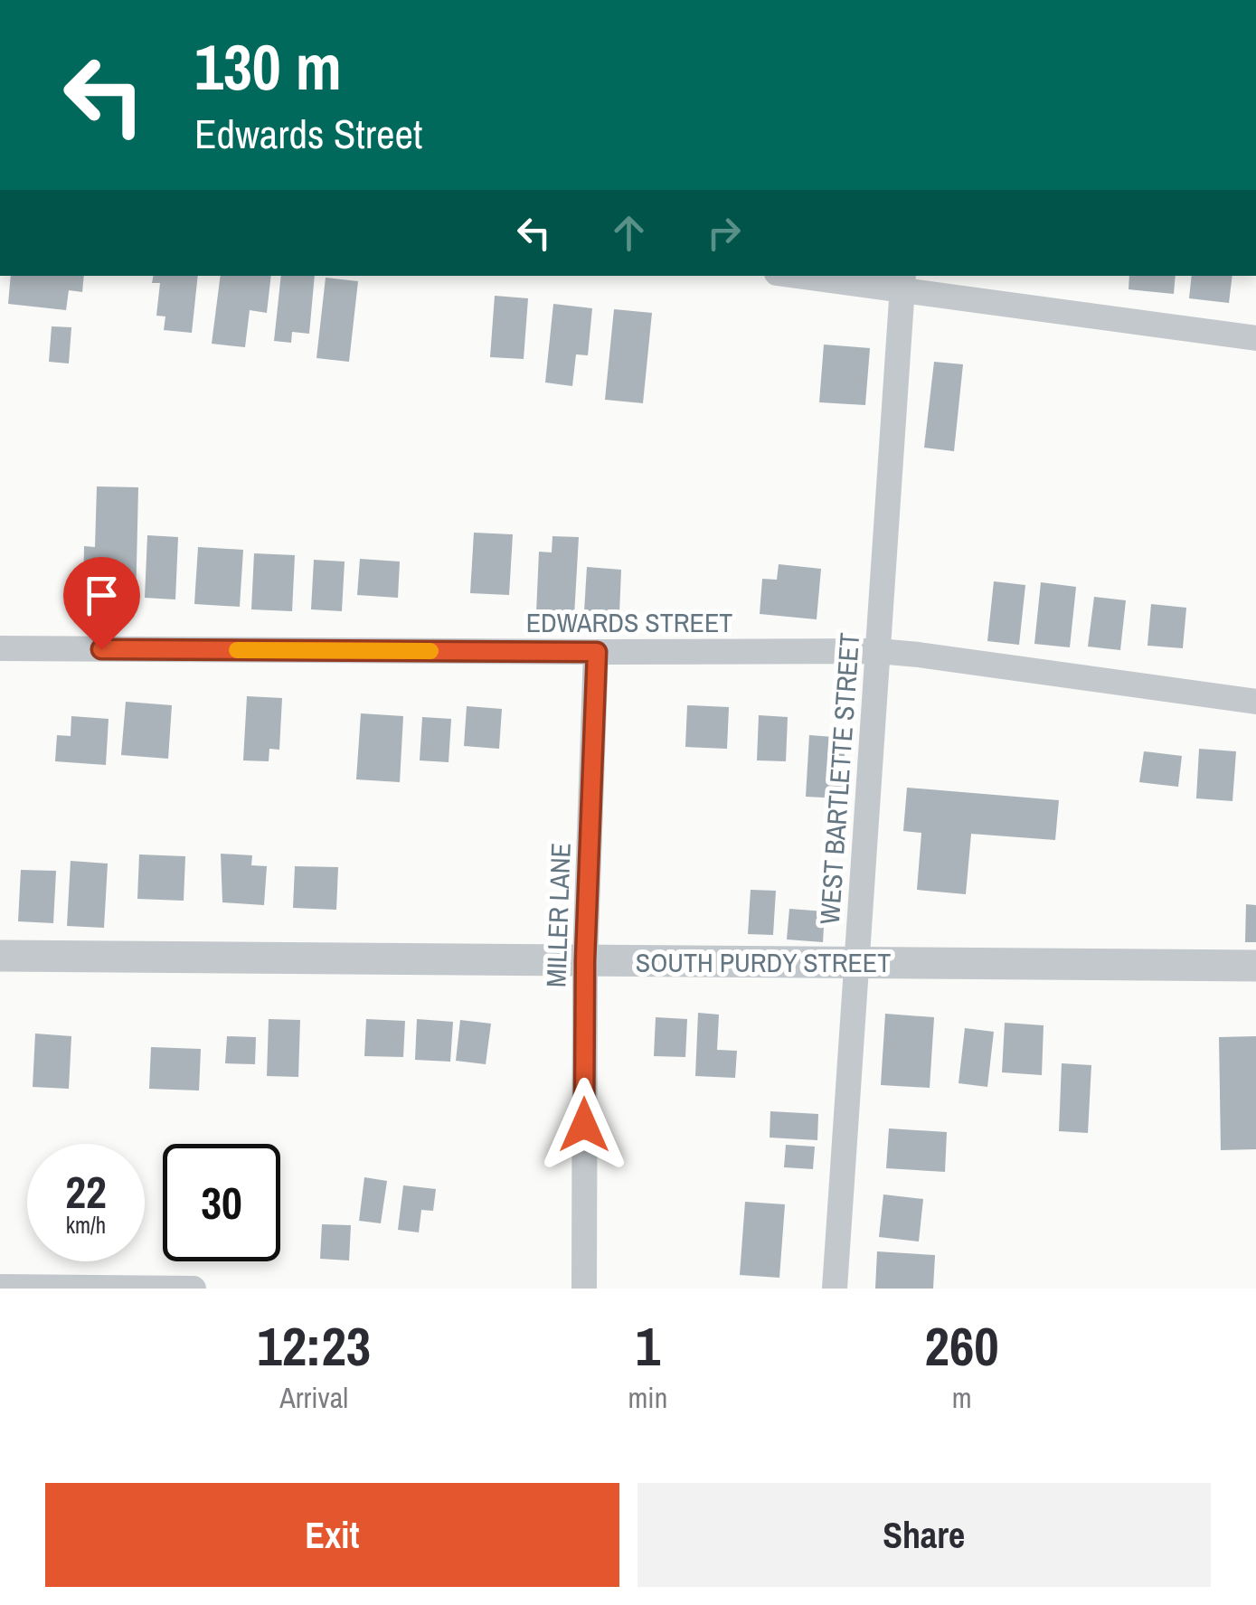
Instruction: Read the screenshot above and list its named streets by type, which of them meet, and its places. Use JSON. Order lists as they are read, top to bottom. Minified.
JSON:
{"streets":{"street":["EDWARDS STREET","WEST BARTLETTE STREET","MILLER LANE","SOUTH PURDY STREET"]},"crossings":[["EDWARDS STREET","WEST BARTLETTE STREET"],["EDWARDS STREET","MILLER LANE"],["WEST BARTLETTE STREET","SOUTH PURDY STREET"],["MILLER LANE","SOUTH PURDY STREET"]],"page":{"turn":["130 m","Edwards Street"],"speed":"22 km/h","limit":"30","eta":["12:23","Arrival","1","min","260","m"],"buttons":["Exit","Share"]}}
